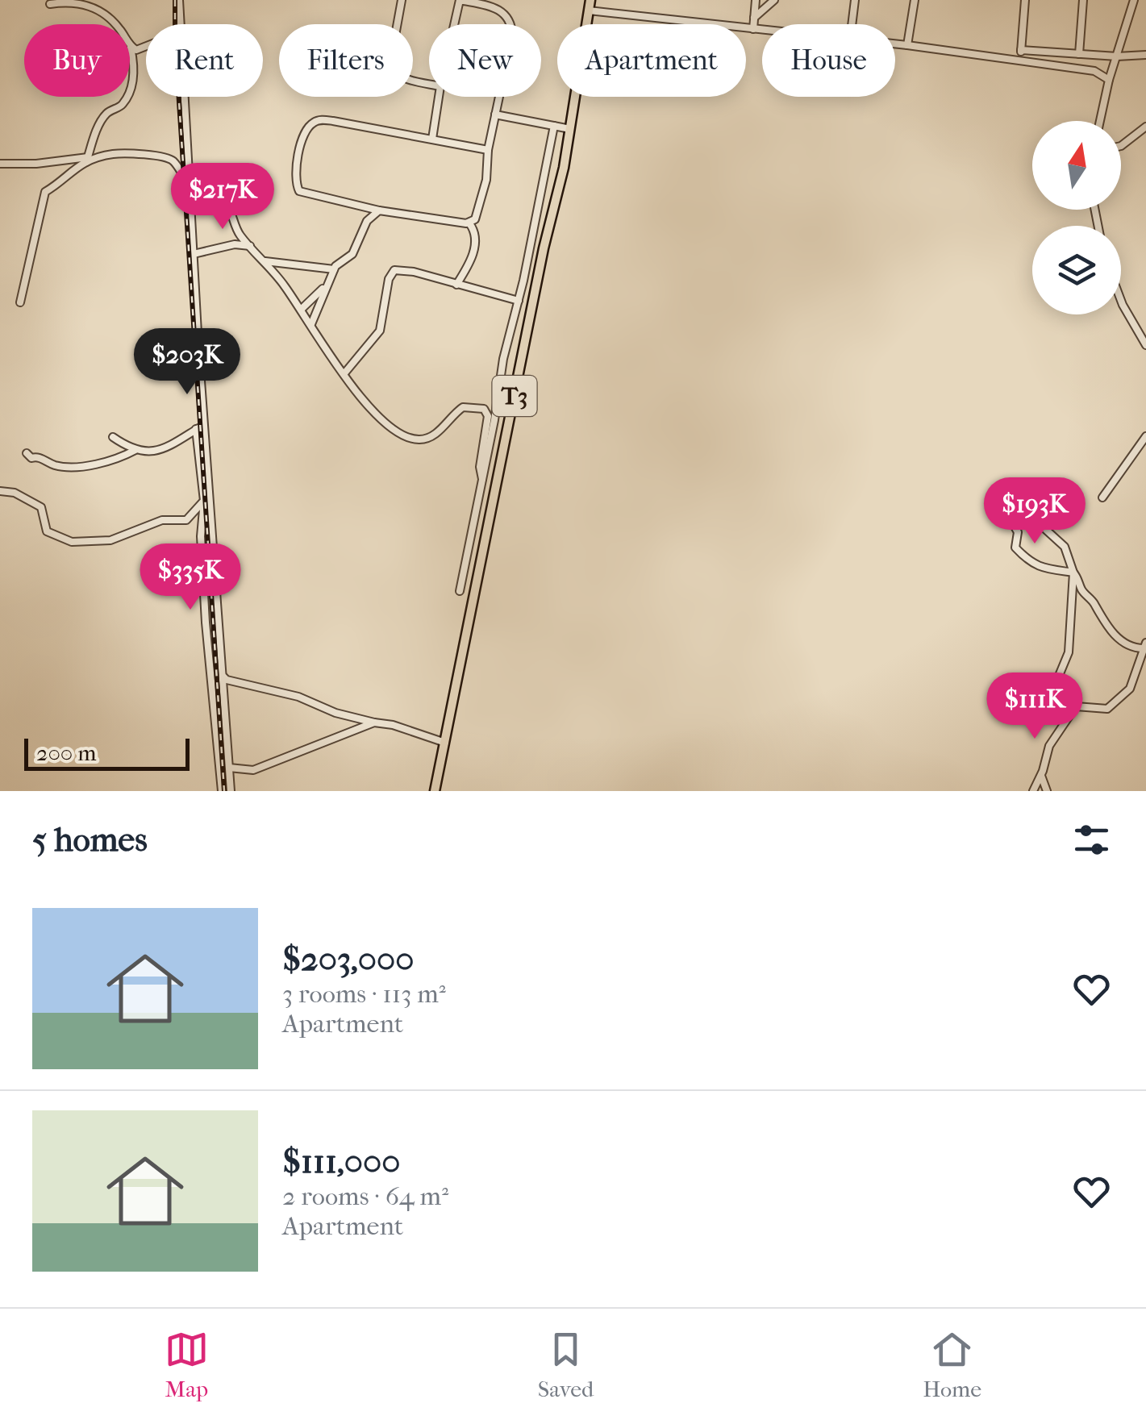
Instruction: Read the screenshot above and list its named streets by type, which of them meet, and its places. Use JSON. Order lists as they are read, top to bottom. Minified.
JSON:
{"streets":{"highway":["T3"]},"scale_bar":"200 m","north":"top","page":{"chip":["Buy","Rent","Filters","New","Apartment","House"],"price":["$217K","$203K","$193K","$335K","$111K"],"scale":"200 m","heading":"5 homes","list":[{"name":"$203,000","note":"3 rooms · 113 m² · Apartment"},{"name":"$111,000","note":"2 rooms · 64 m² · Apartment"}],"tabs":["Map","Saved","Home"]}}
